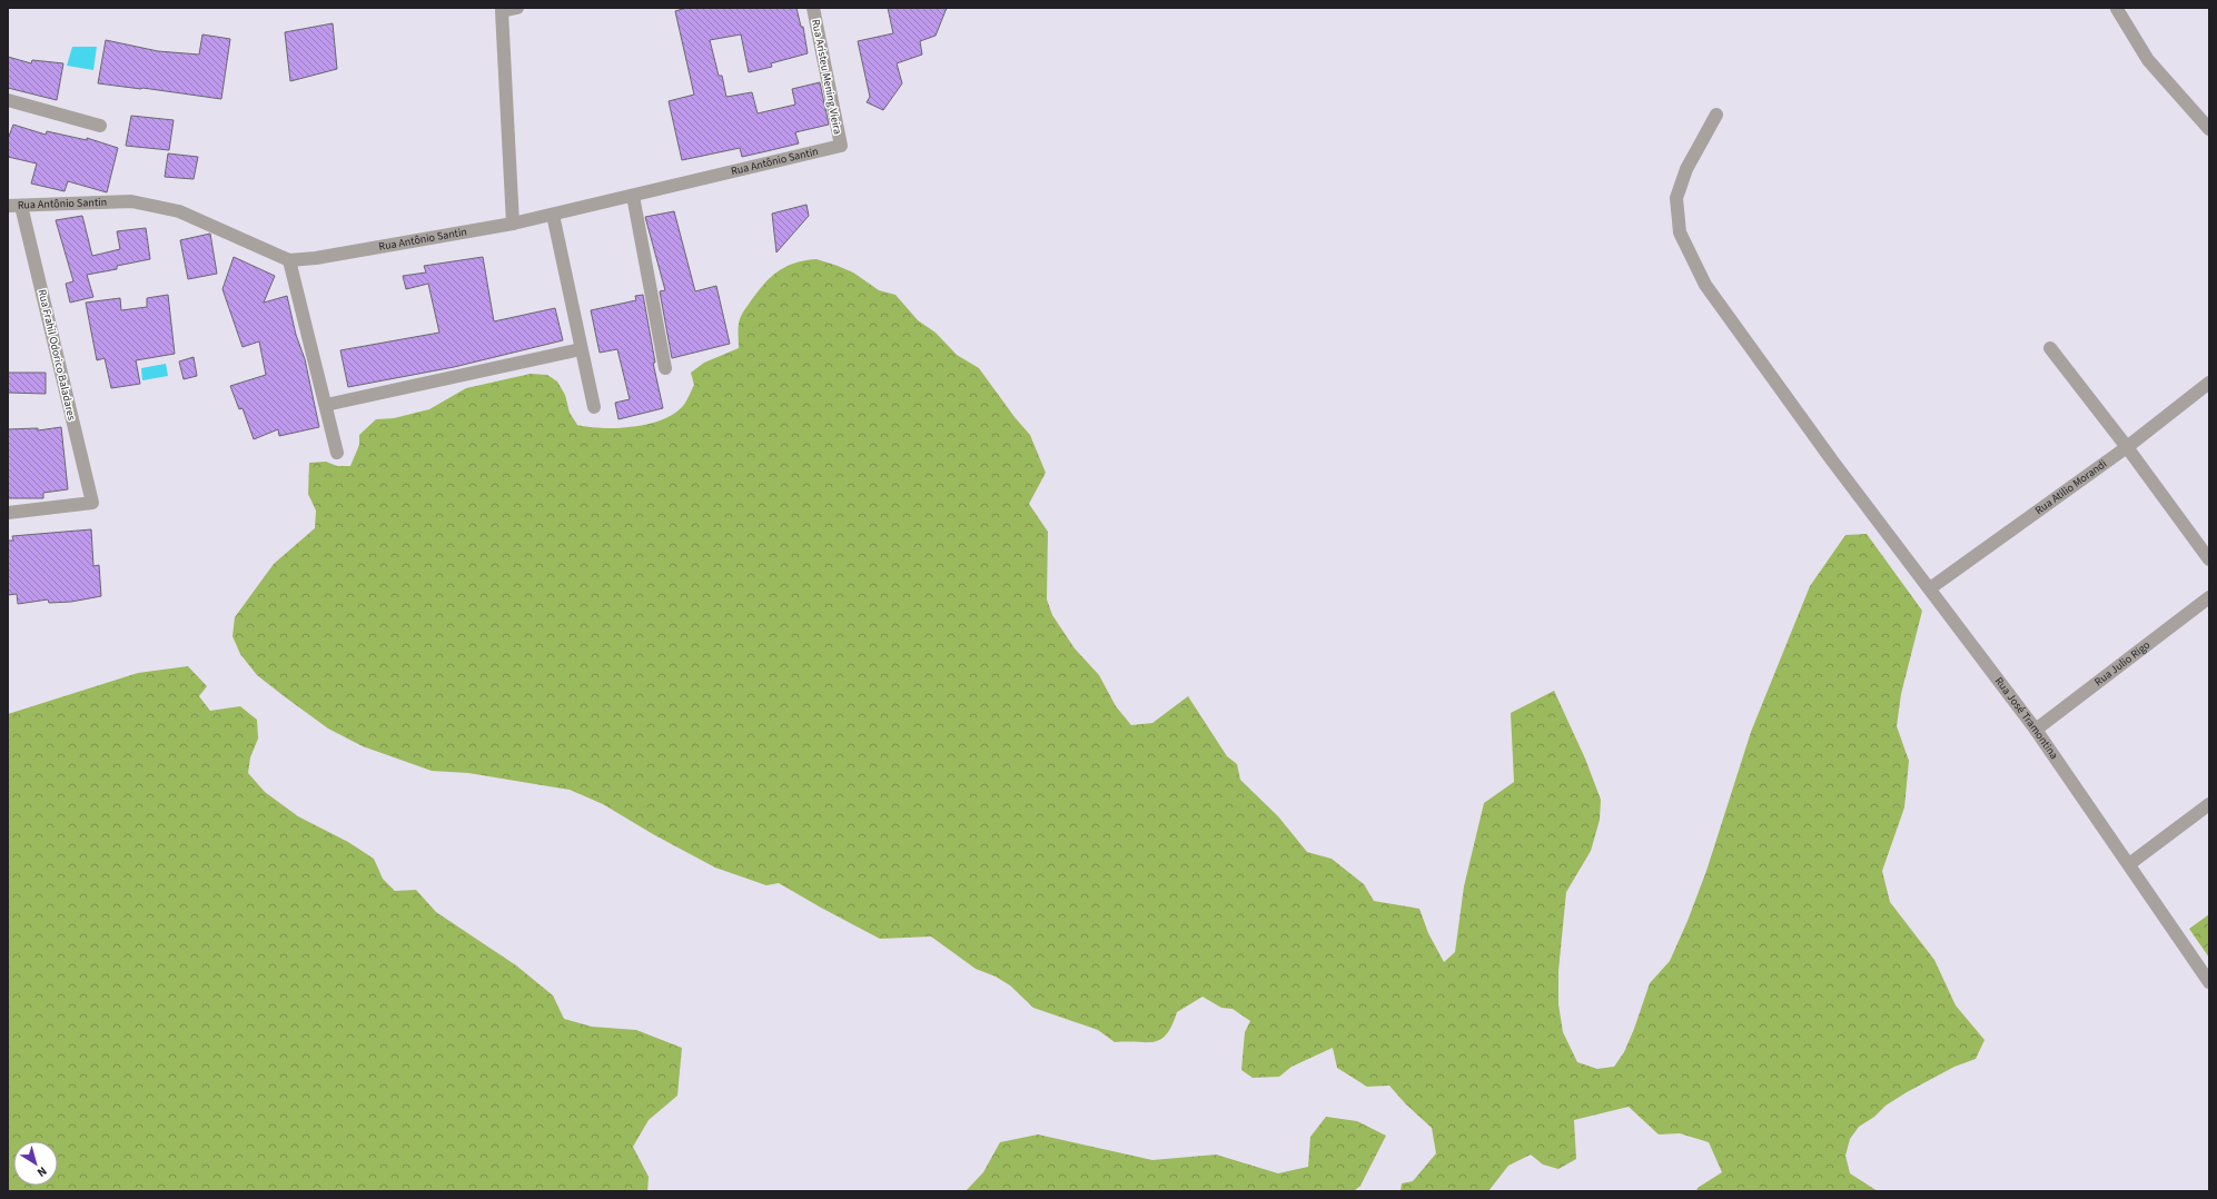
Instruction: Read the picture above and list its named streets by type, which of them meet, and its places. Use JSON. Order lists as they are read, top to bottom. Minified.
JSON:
{"streets":{"street":["Rua Aristeu Mening Vieira","Rua Antônio Santin","Rua Frahil Odorico Baladares","Rua Atilio Morandi","Rua Julio Rigo","Rua José Tramontina"]},"crossings":[["Rua Aristeu Mening Vieira","Rua Antônio Santin"],["Rua Antônio Santin","Rua Frahil Odorico Baladares"],["Rua Atilio Morandi","Rua José Tramontina"],["Rua Julio Rigo","Rua José Tramontina"]],"north":"bottom right"}
